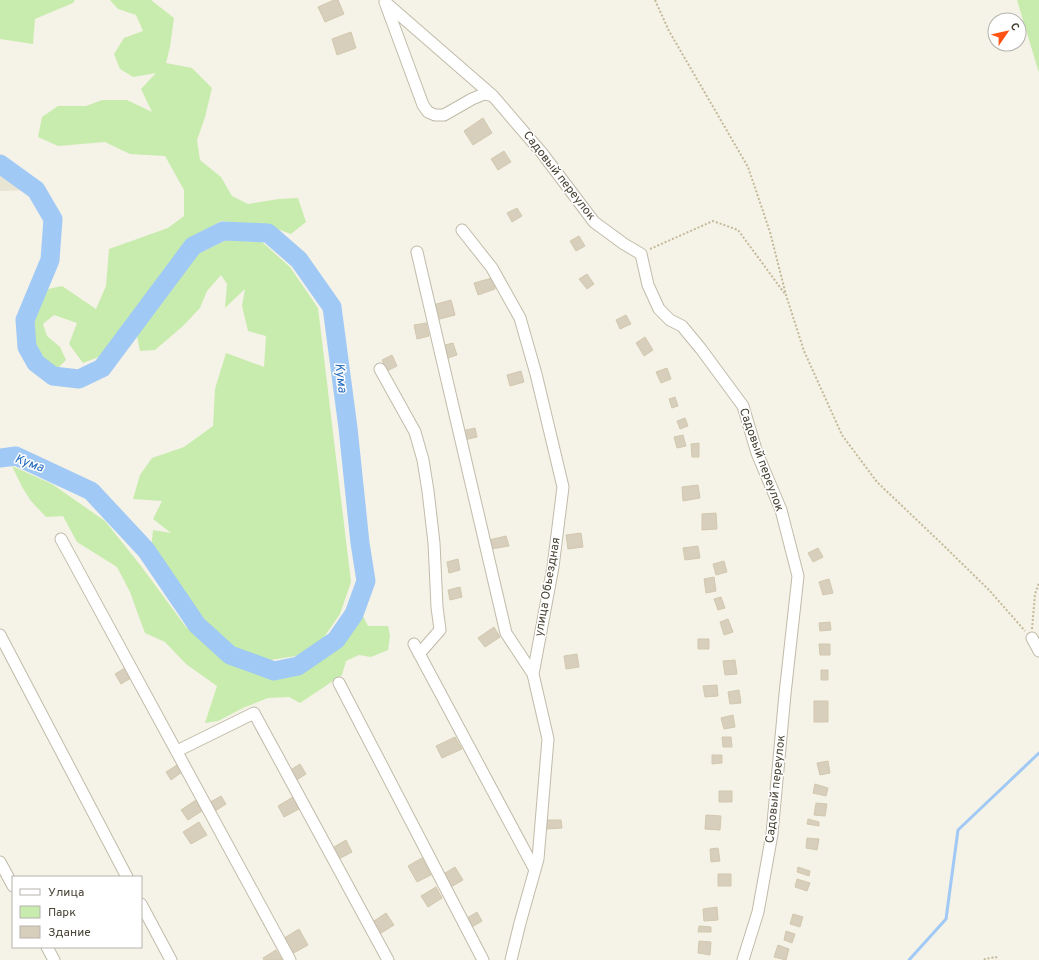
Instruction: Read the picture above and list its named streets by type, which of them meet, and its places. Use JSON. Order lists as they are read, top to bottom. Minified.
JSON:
{"streets":{"street":["Садовый переулок","улица Обьездная"]},"water":["Кума"],"legend":["Улица","Парк","Здание"],"north":"top right"}
